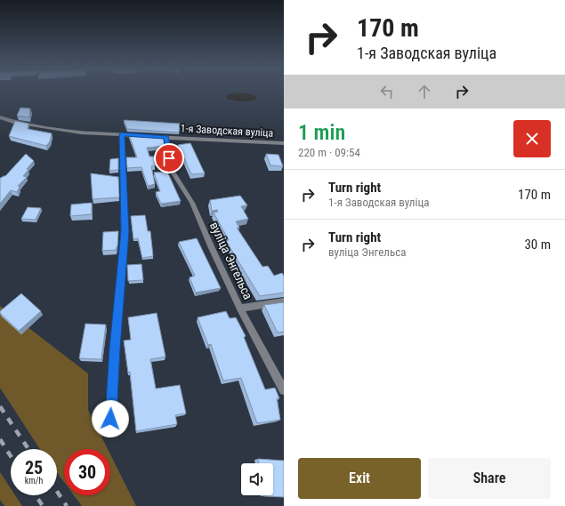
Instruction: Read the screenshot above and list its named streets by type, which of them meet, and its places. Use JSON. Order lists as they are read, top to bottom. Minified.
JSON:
{"streets":{"street":["1-я Заводская вуліца","вуліца Энгельса"]},"crossings":[["1-я Заводская вуліца","вуліца Энгельса"]],"page":{"turn":["170 m","1-я Заводская вуліца"],"heading":["1 min","220 m · 09:54"],"list":[{"name":"Turn right","note":"1-я Заводская вуліца","value":"170 m"},{"name":"Turn right","note":"вуліца Энгельса","value":"30 m"}],"speed":"25 km/h","limit":"30","buttons":["Exit","Share"]}}
